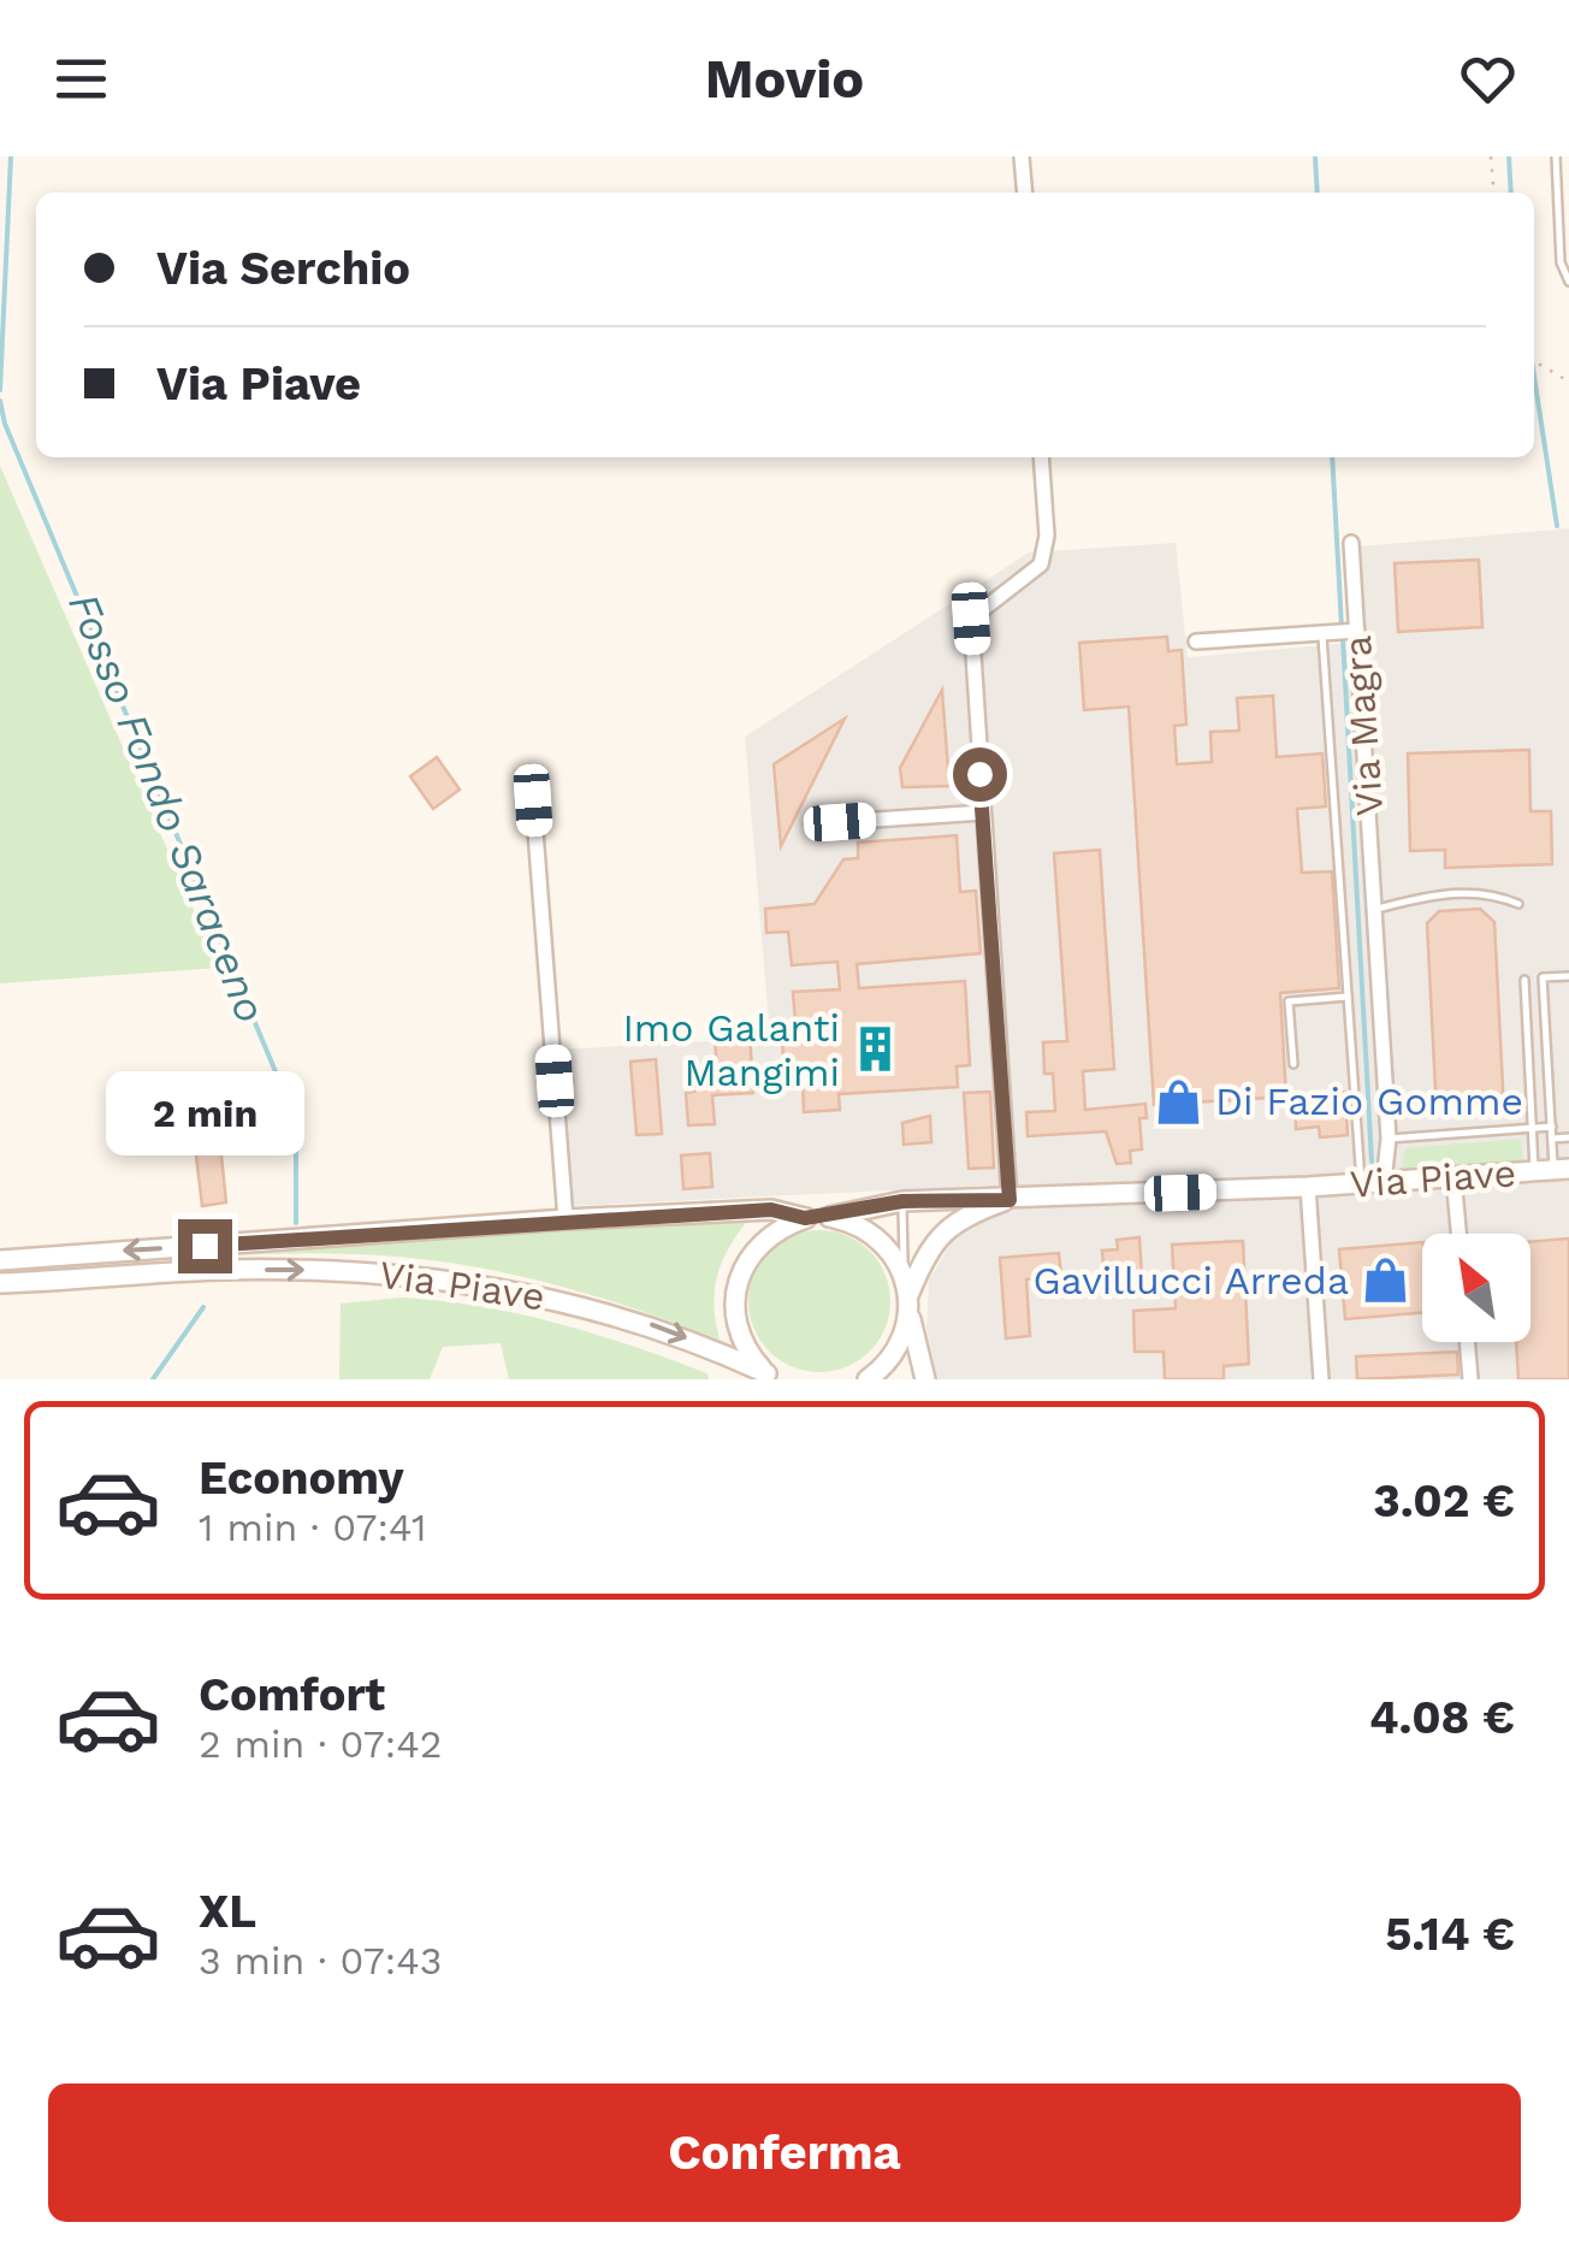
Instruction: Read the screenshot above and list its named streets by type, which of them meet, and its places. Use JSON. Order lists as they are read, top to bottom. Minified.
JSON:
{"streets":{"main road":["Via Piave"],"street":["Via Magra"]},"crossings":[["Via Magra","Via Piave"]],"water":["Fosso Fondo Saraceno"],"places":{"building":["Imo Galanti Mangimi"],"shop":["Di Fazio Gomme","Gavillucci Arreda"]},"north":"top left","page":{"header":"Movio","banner":["Via Serchio","Via Piave"],"bubble":"2 min","list":[{"name":"Economy","note":"1 min · 07:41","value":"3.02 €"},{"name":"Comfort","note":"2 min · 07:42","value":"4.08 €"},{"name":"XL","note":"3 min · 07:43","value":"5.14 €"}],"buttons":"Conferma"}}
